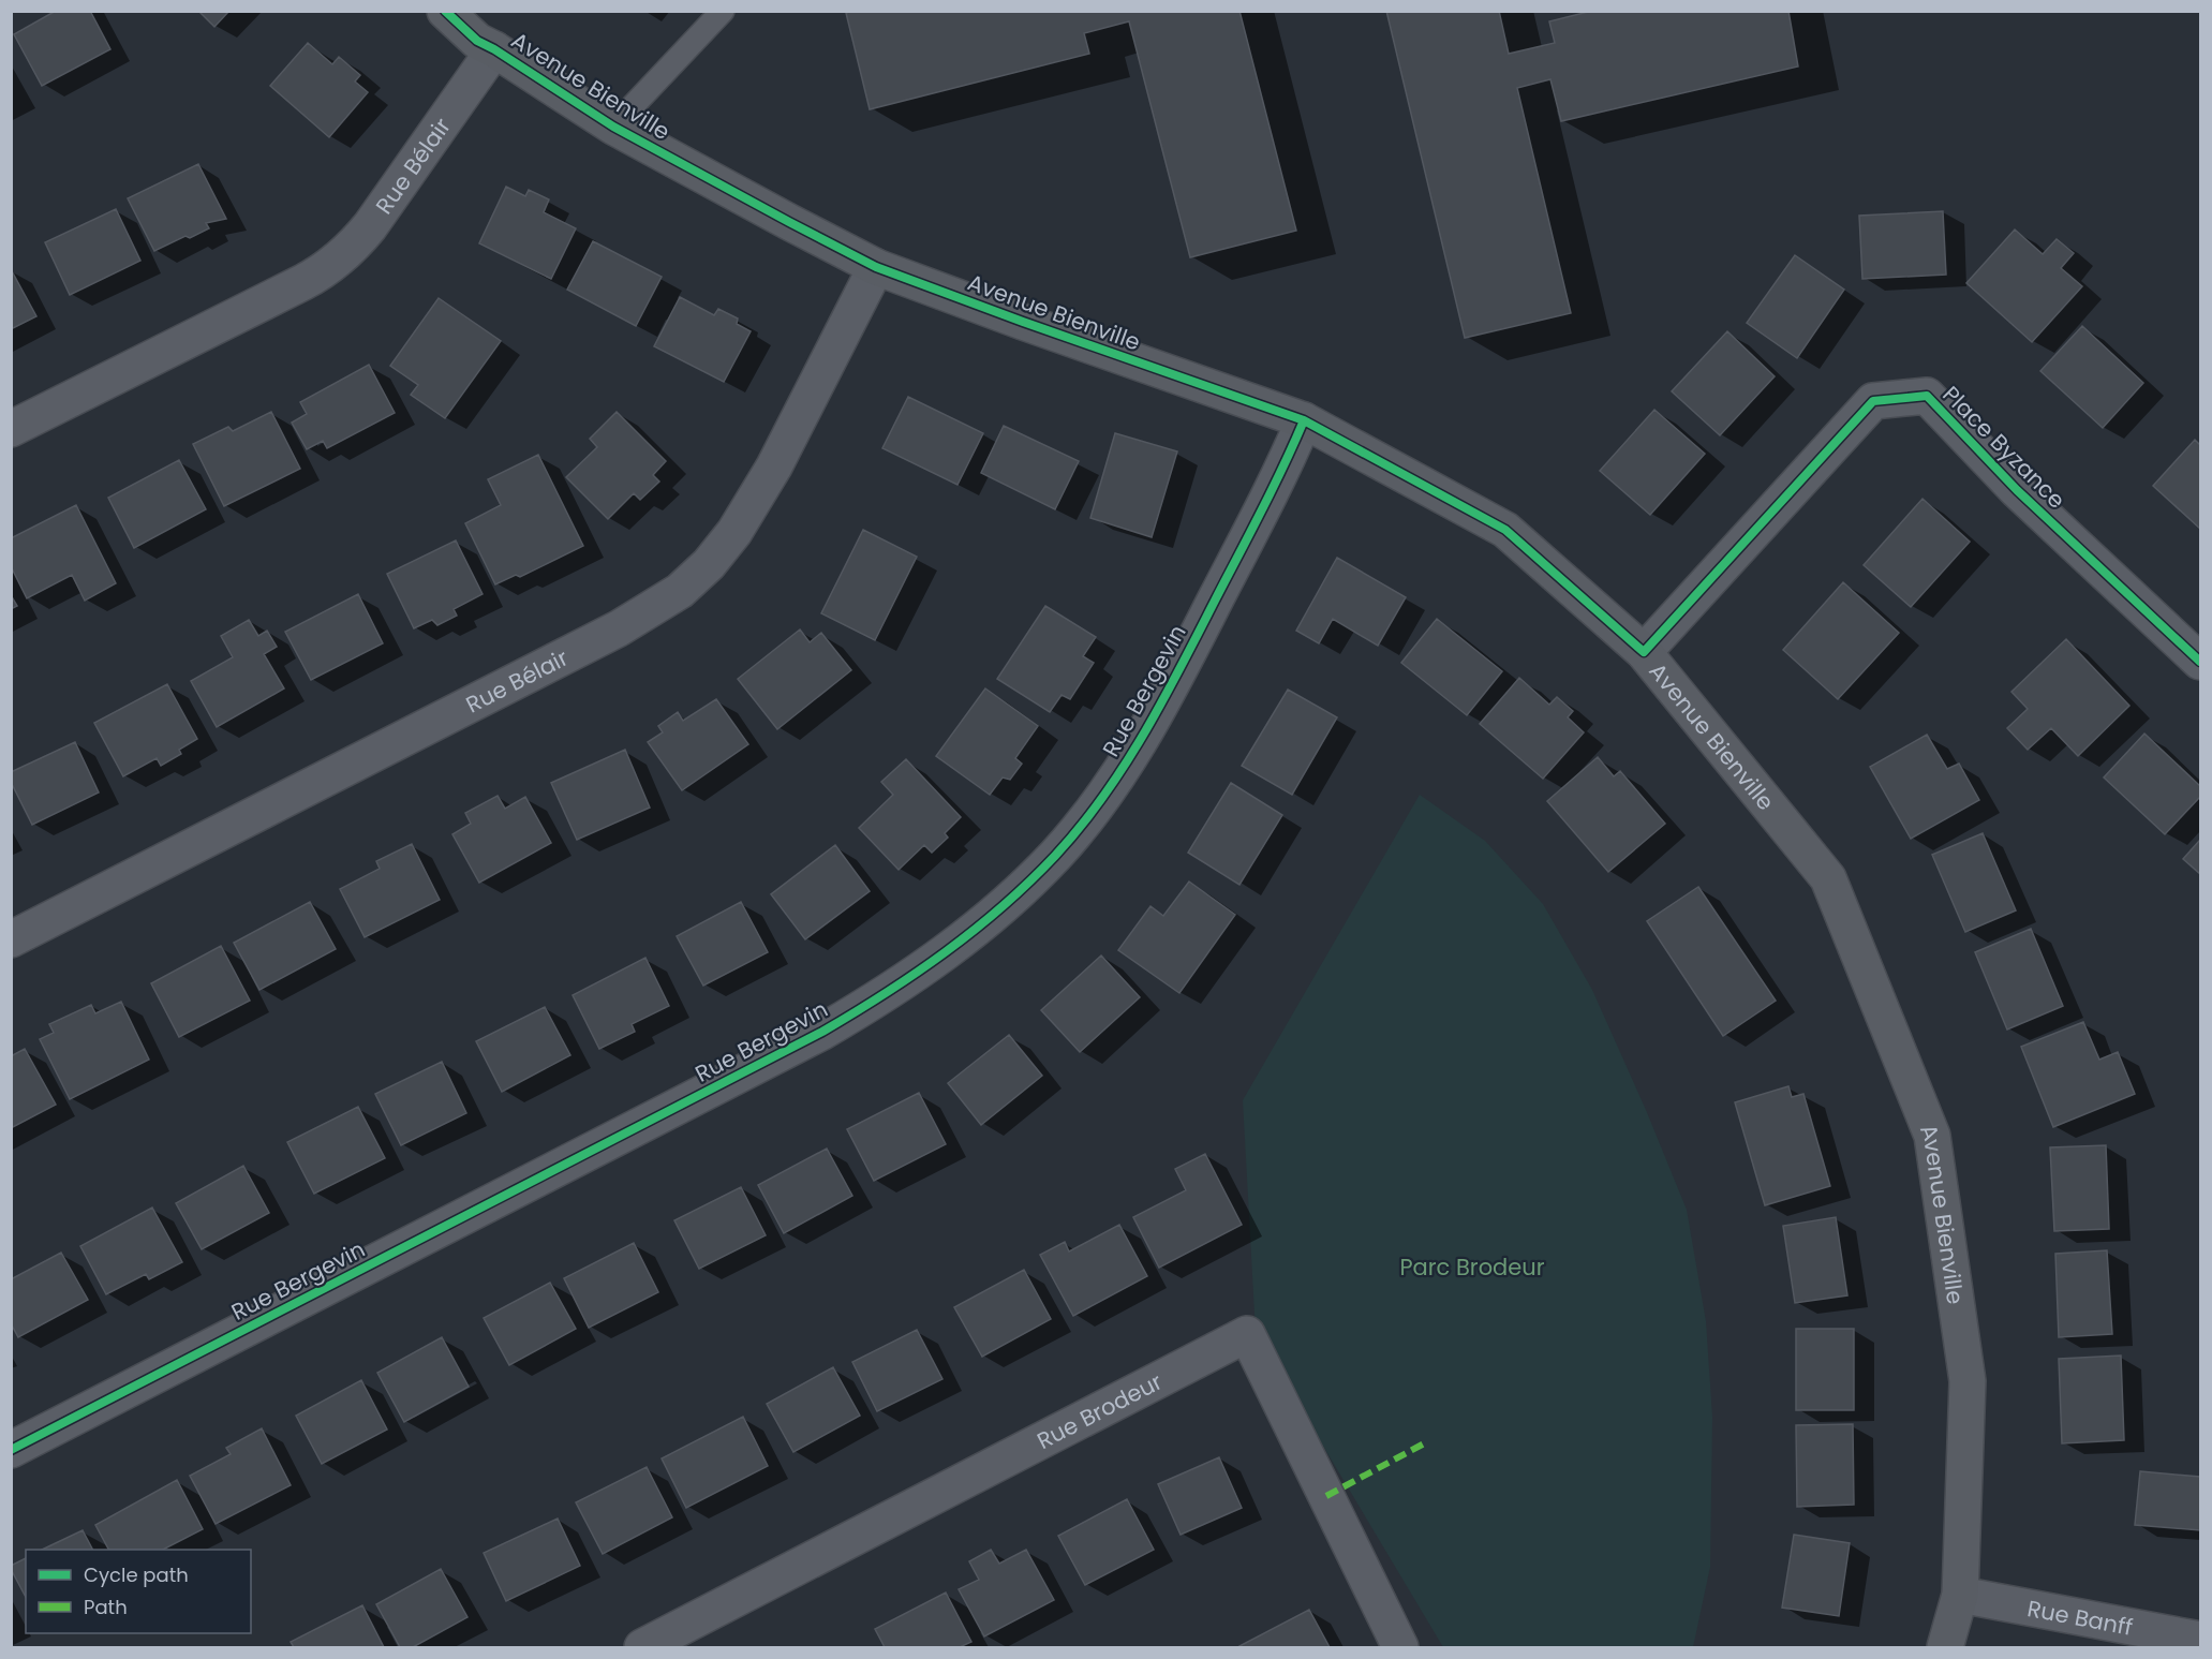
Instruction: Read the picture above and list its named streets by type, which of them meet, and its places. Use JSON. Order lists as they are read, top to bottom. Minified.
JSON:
{"streets":{"street":["Avenue Bienville","Rue Bélair","Place Byzance","Rue Bergevin","Rue Brodeur","Rue Banff"]},"crossings":[["Avenue Bienville","Rue Bélair"],["Avenue Bienville","Place Byzance"],["Avenue Bienville","Rue Bergevin"],["Avenue Bienville","Rue Banff"]],"parks":["Parc Brodeur"],"legend":["Cycle path","Path"]}
